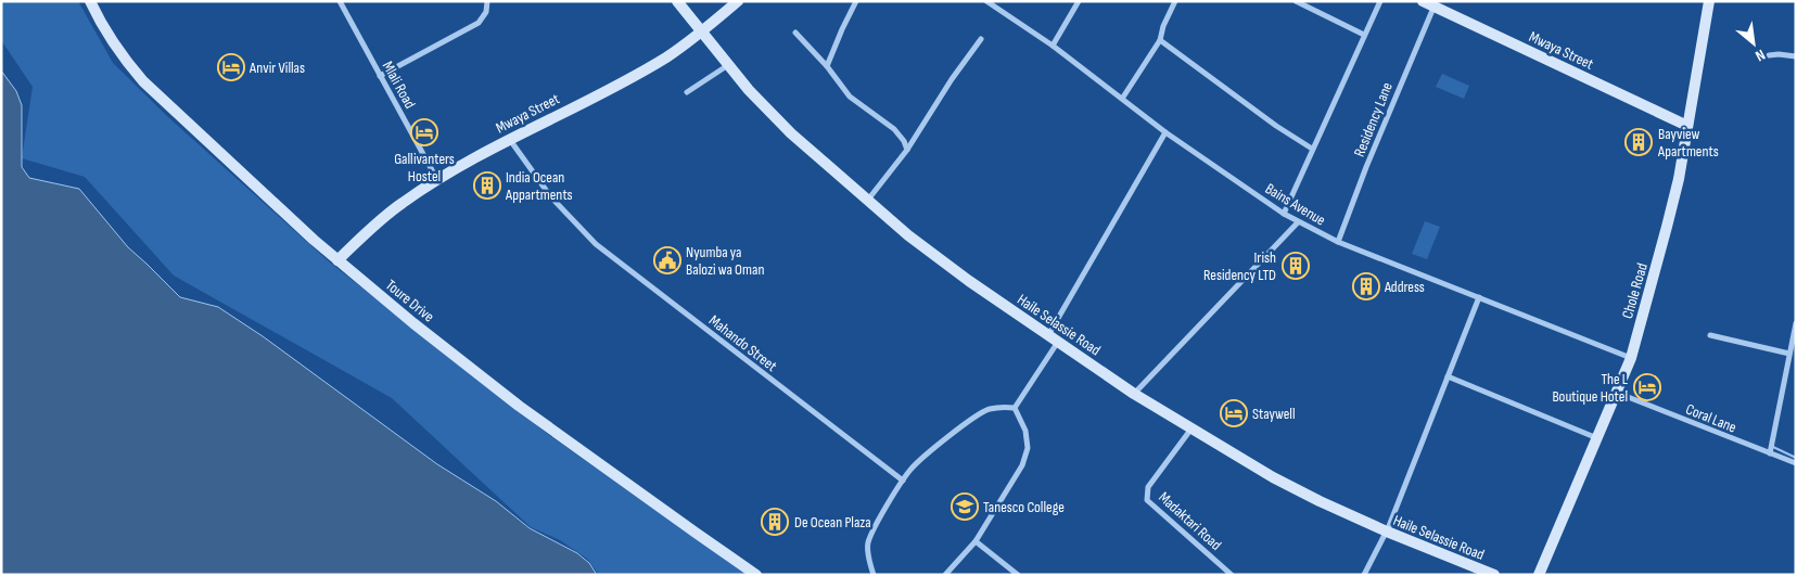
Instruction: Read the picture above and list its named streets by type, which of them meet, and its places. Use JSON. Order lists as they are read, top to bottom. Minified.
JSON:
{"streets":{"street":["Mwaya Street","Mlali Road","Residency Lane","Bains Avenue","Chole Road","Toure Drive","Haile Selassie Road","Mahando Street","Coral Lane","Madaktari Road"]},"crossings":[["Mwaya Street","Mlali Road"],["Mwaya Street","Residency Lane"],["Mwaya Street","Chole Road"],["Mwaya Street","Toure Drive"],["Mwaya Street","Haile Selassie Road"],["Mwaya Street","Mahando Street"],["Residency Lane","Bains Avenue"],["Bains Avenue","Chole Road"],["Chole Road","Coral Lane"],["Haile Selassie Road","Madaktari Road"]],"places":{"hotel":["Anvir Villas","Gallivanters Hostel","The L Boutique Hotel","Staywell"],"building":["Bayview Apartments","India Ocean Appartments","Irish Residency LTD","Address","De Ocean Plaza"],"public building":["Nyumba ya Balozi wa Oman"],"school or university":["Tanesco College"]},"north":"bottom right"}
